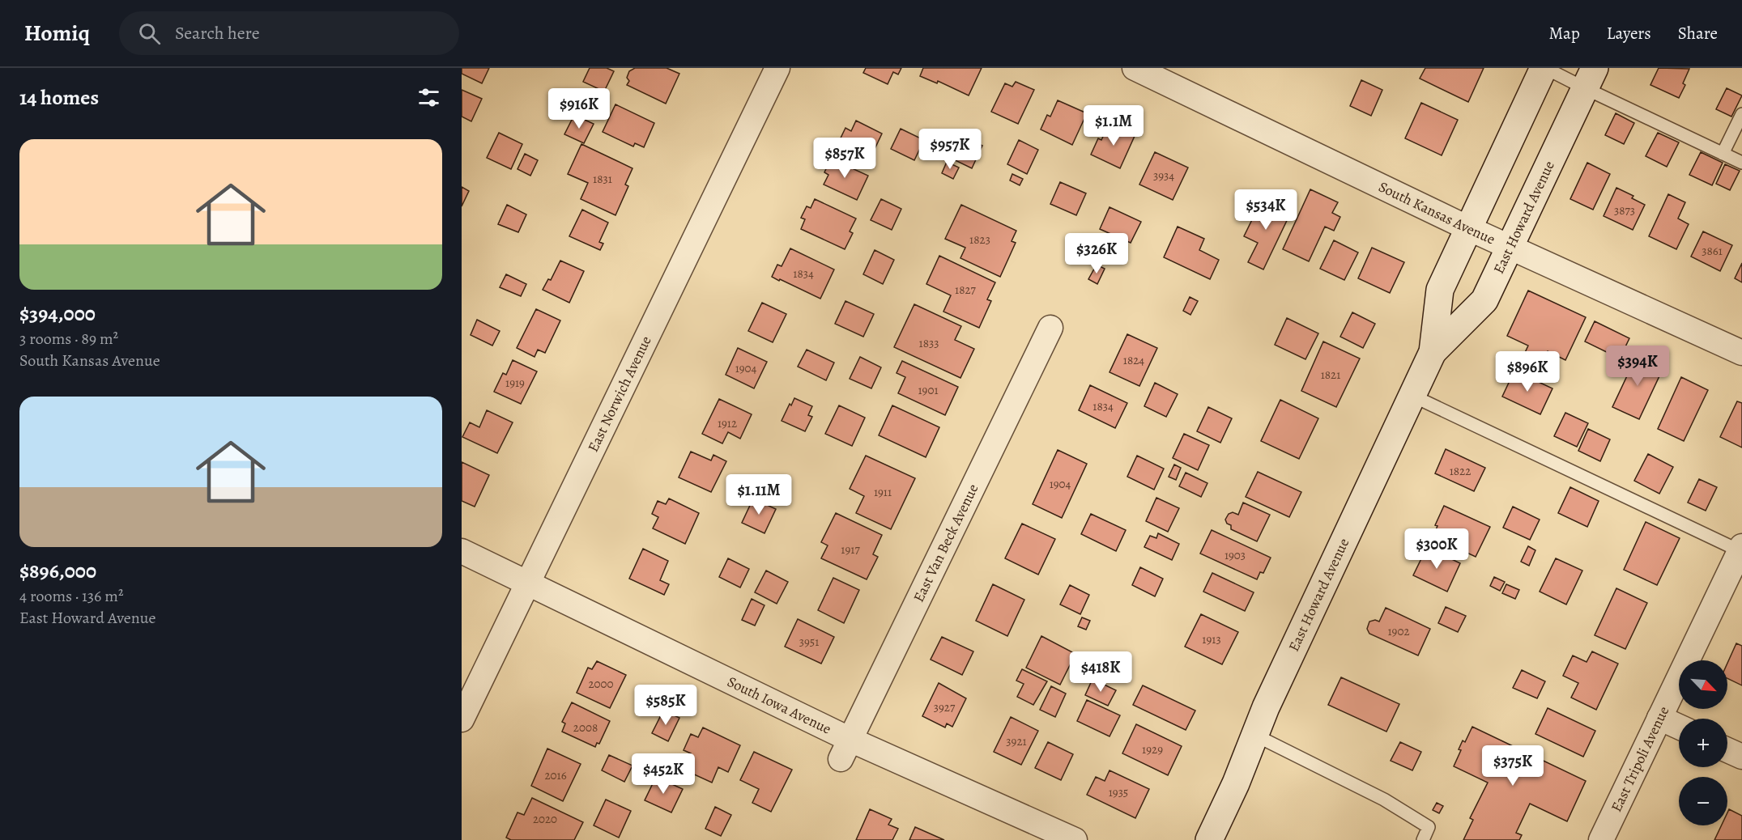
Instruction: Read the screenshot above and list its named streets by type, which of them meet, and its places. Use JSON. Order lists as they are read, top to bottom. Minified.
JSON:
{"streets":{"main road":["East Howard Avenue"],"street":["South Kansas Avenue","East Norwich Avenue","East Van Beck Avenue","South Iowa Avenue","East Tripoli Avenue"]},"crossings":[["South Kansas Avenue","East Howard Avenue"],["East Norwich Avenue","South Iowa Avenue"],["East Van Beck Avenue","South Iowa Avenue"]],"house_numbers":["3934","1831","3873","1823","3861","1834","1827","1833","1824","1904","1821","1919","1901","1834","1912","1822","1904","1911","1917","1903","1902","1913","3951","2000","3927","2008","3921","1929","2016","1935","2020"],"north":"bottom right","page":{"header":"Homiq","search":"Search here","nav":["Map","Layers","Share"],"heading":"14 homes","price":["$916K","$1.1M","$957K","$857K","$534K","$326K","$394K","$896K","$1.11M","$300K","$418K","$585K","$375K","$452K"],"list":[{"name":"$394,000","note":"3 rooms · 89 m² · South Kansas Avenue"},{"name":"$896,000","note":"4 rooms · 136 m² · East Howard Avenue"}],"map_buttons":["+","−"]}}
